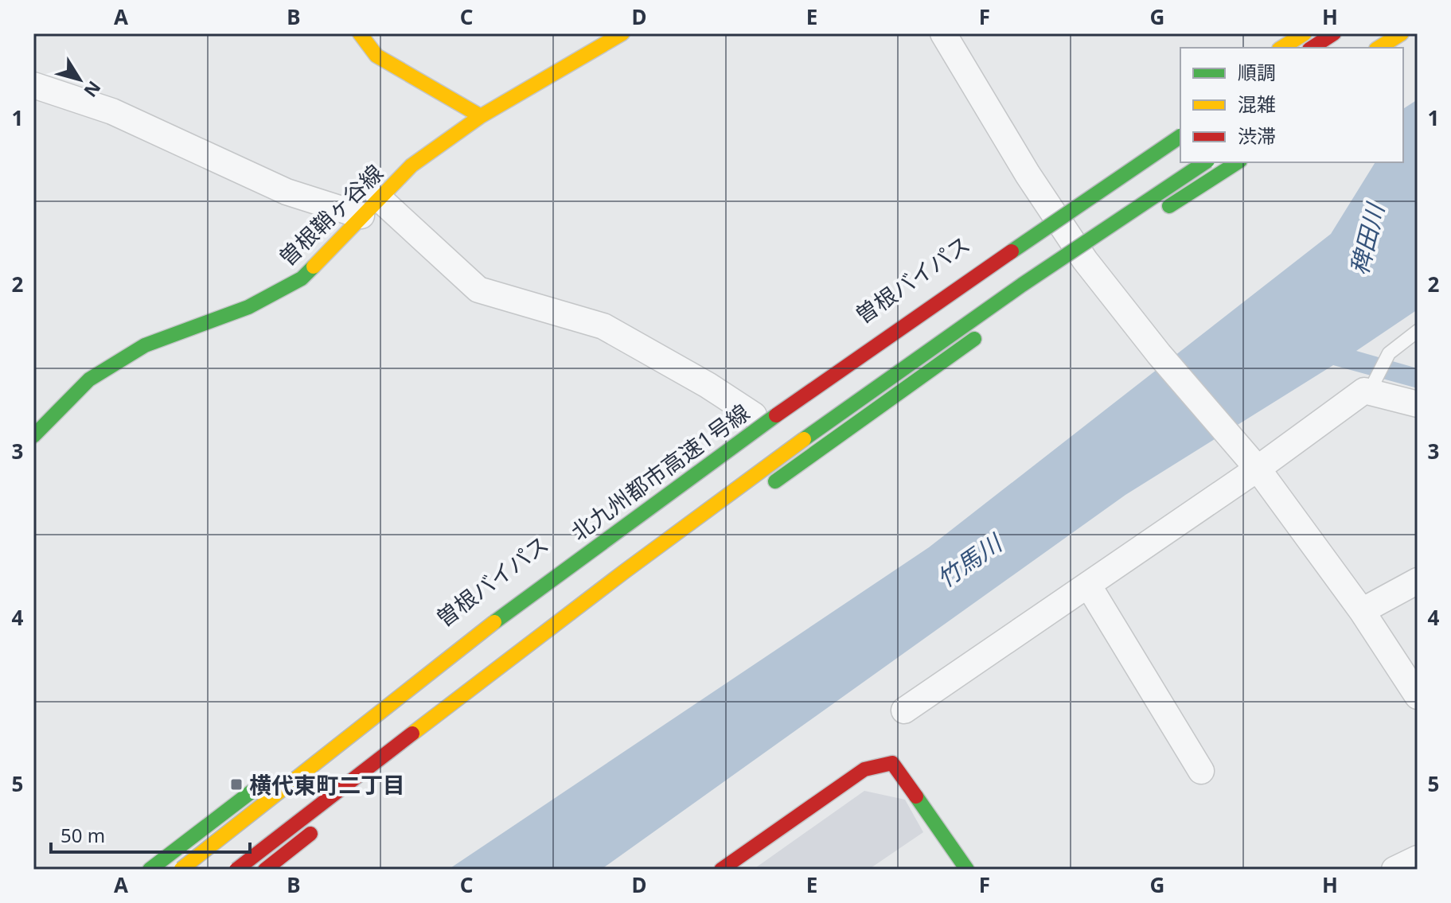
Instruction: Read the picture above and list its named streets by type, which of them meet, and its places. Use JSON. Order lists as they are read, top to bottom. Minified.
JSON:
{"streets":{"main road":["曽根鞘ヶ谷線","曽根バイパス","北九州都市高速1号線"]},"crossings":[["曽根バイパス","北九州都市高速1号線"]],"water":["稗田川","竹馬川"],"places":{"transit":["横代東町二丁目"]},"legend":["順調","混雑","渋滞"],"scale_bar":"50 m","north":"bottom right","grid":{"columns":["A","B","C","D","E","F","G","H"],"rows":["1","2","3","4","5"]}}
